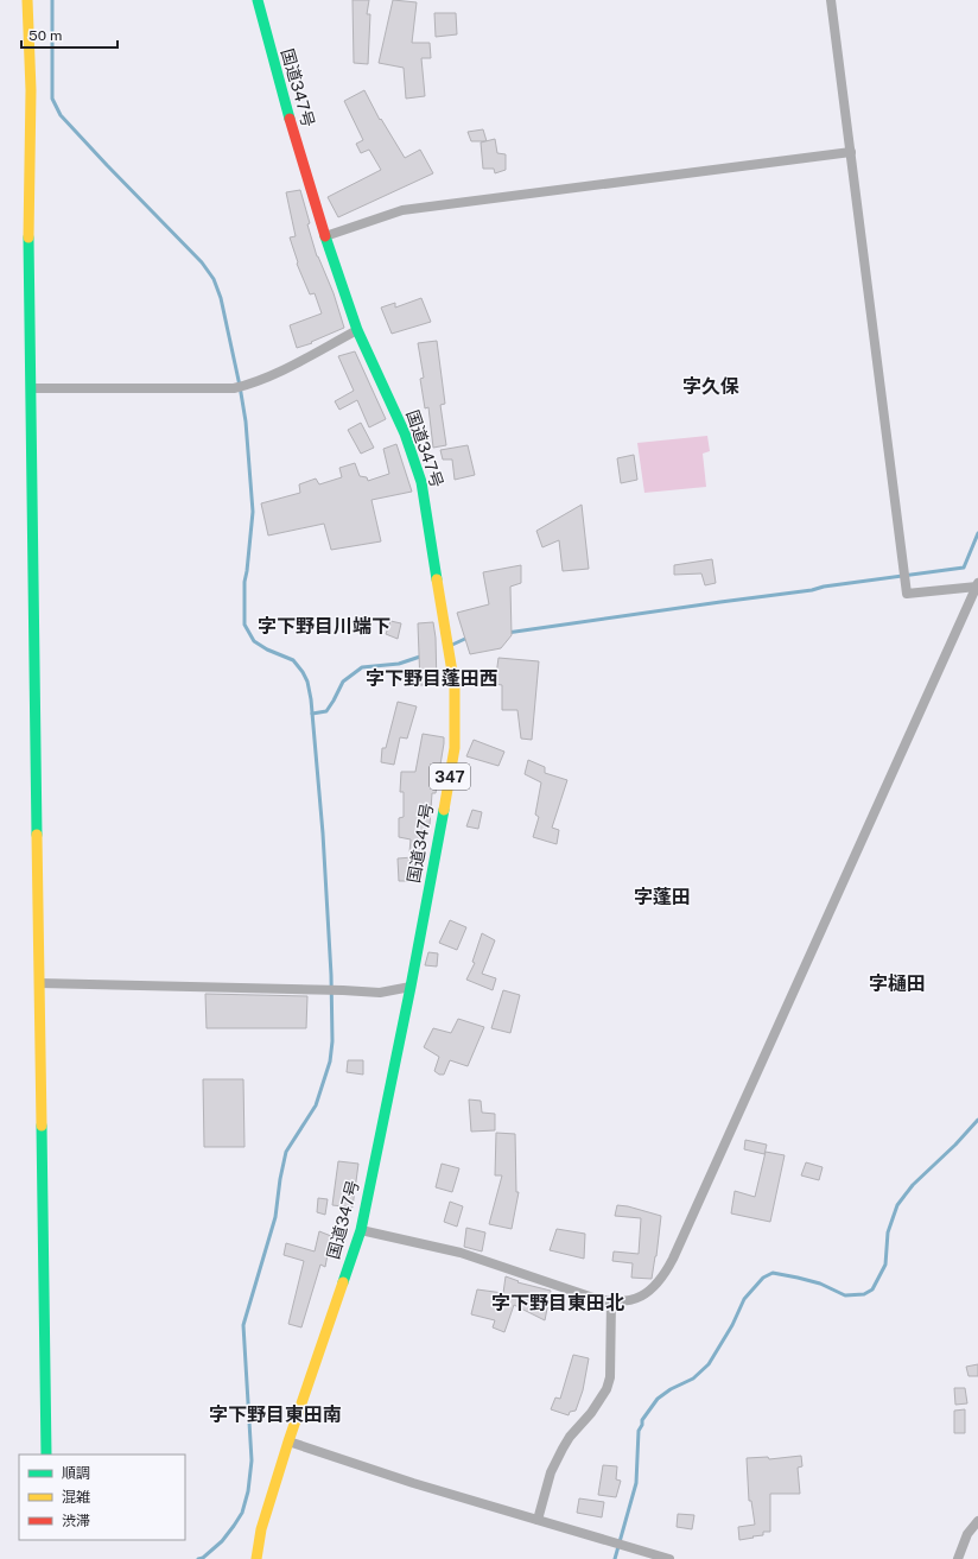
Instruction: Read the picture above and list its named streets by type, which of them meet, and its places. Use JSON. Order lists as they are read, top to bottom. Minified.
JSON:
{"streets":{"main road":["国道347号","347"]},"districts":["字久保","字下野目川端下","字下野目蓬田西","字蓬田","字樋田","字下野目東田北","字下野目東田南"],"legend":["順調","混雑","渋滞"],"scale_bar":"50 m"}
